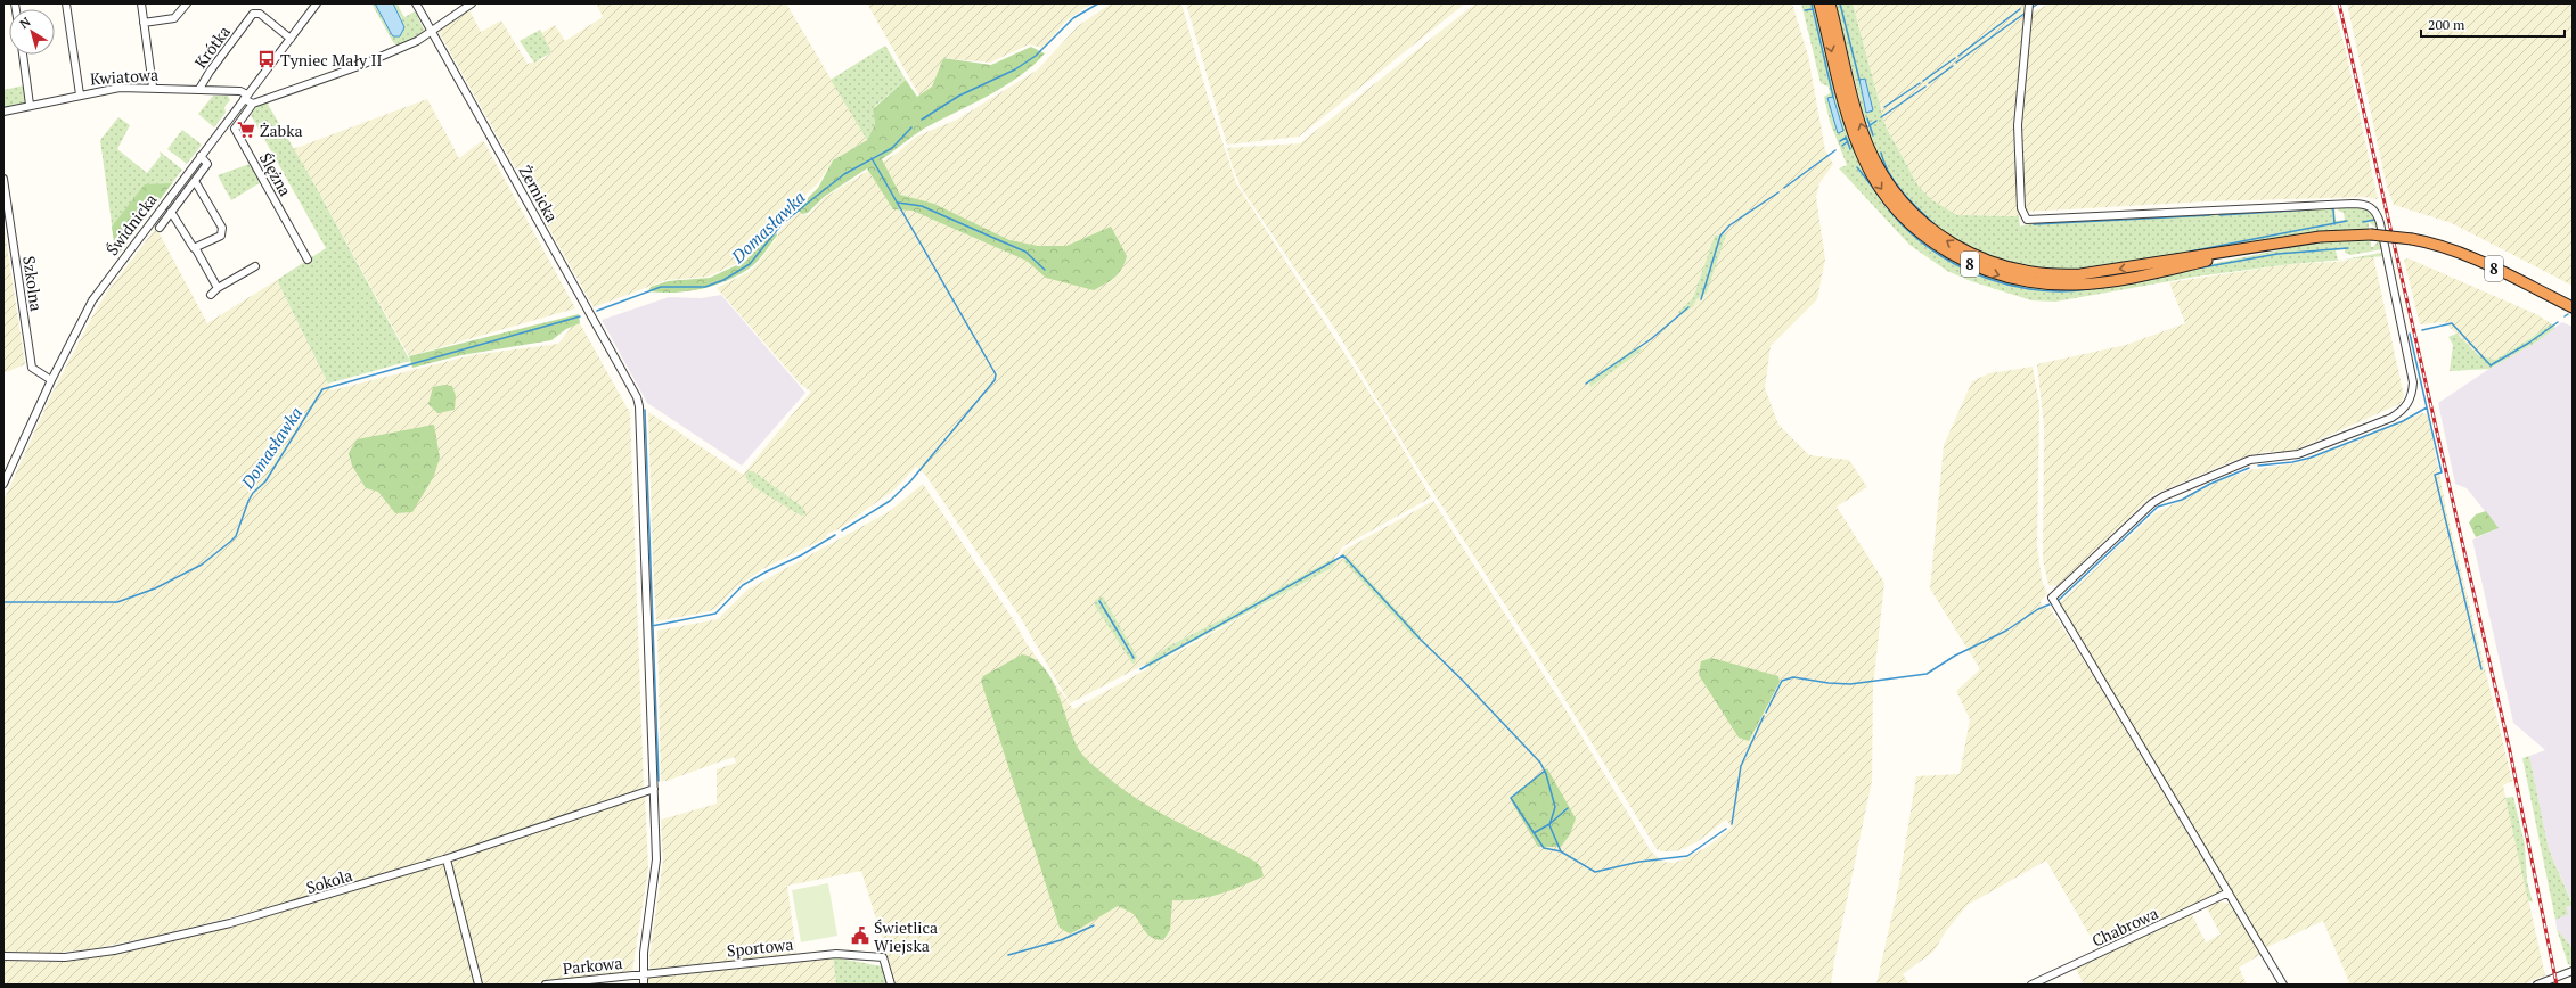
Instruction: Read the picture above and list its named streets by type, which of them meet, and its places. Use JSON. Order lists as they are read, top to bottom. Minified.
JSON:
{"streets":{"highway":["8"],"street":["Krótka","Kwiatowa","Ślężna","Żernicka","Świdnicka","Szkolna","Sokola","Chabrowa","Sportowa","Parkowa"]},"crossings":[["Krótka","Kwiatowa"],["Krótka","Świdnicka"],["Kwiatowa","Ślężna"],["Kwiatowa","Świdnicka"],["Żernicka","Sokola"],["Świdnicka","Szkolna"],["Sportowa","Parkowa"]],"water":["Domasławka"],"places":{"bus stop":["Tyniec Mały II"],"supermarket":["Żabka"],"public building":["Świetlica Wiejska"]},"scale_bar":"200 m","north":"top left"}
